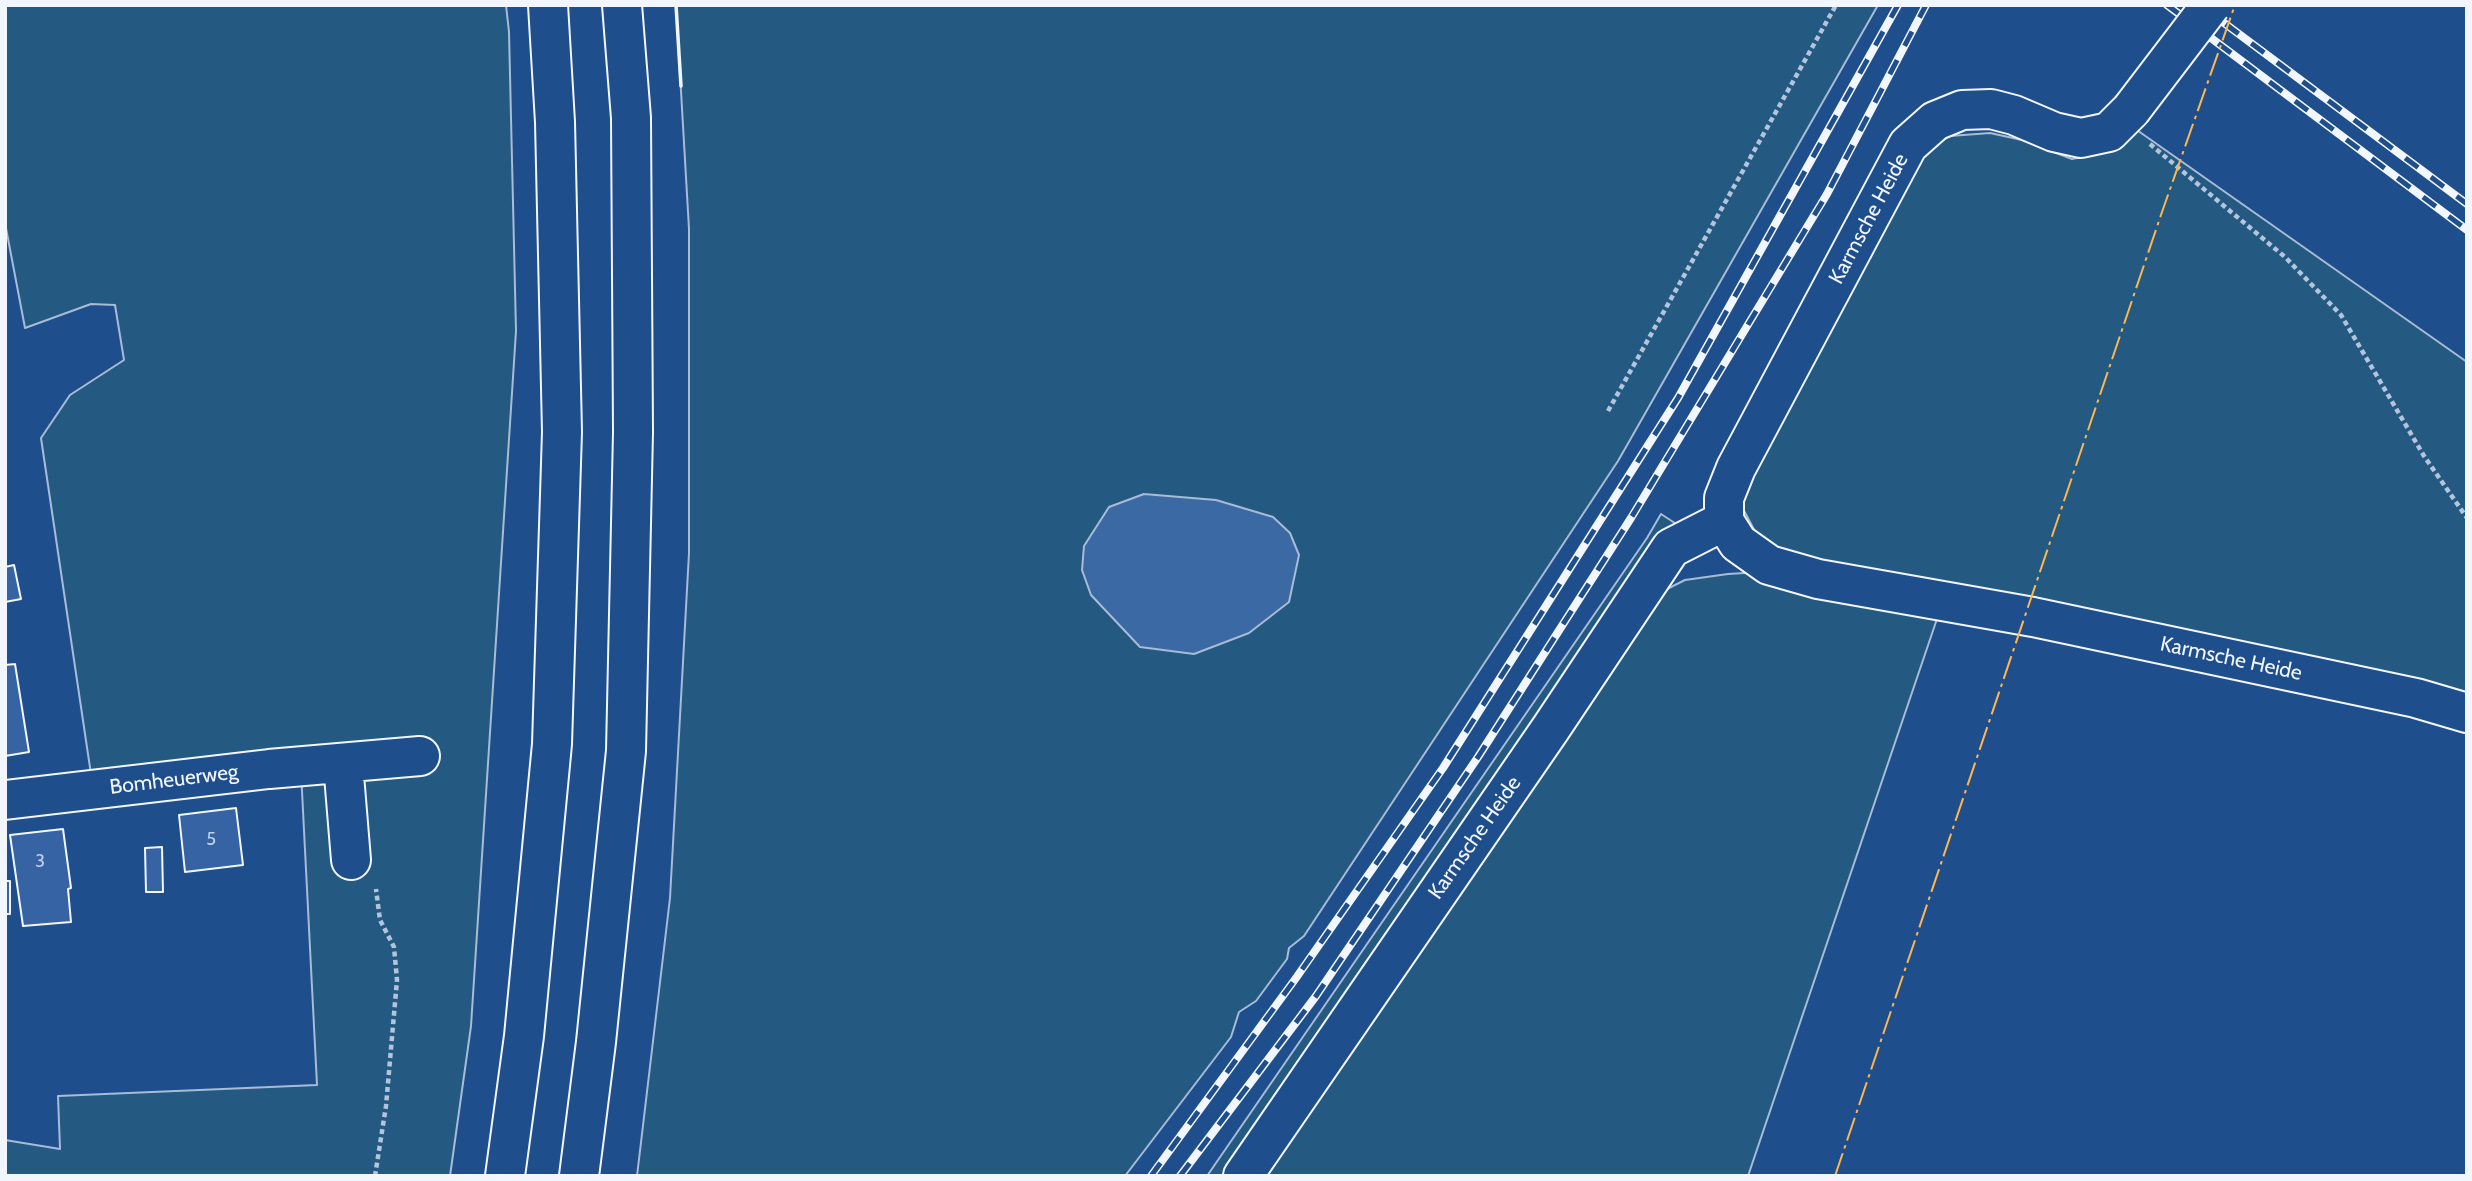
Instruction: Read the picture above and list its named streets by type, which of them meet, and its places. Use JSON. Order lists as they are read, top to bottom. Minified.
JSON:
{"streets":{"main road":["Karmsche Heide","Bomheuerweg"]},"house_numbers":["5","3"]}
